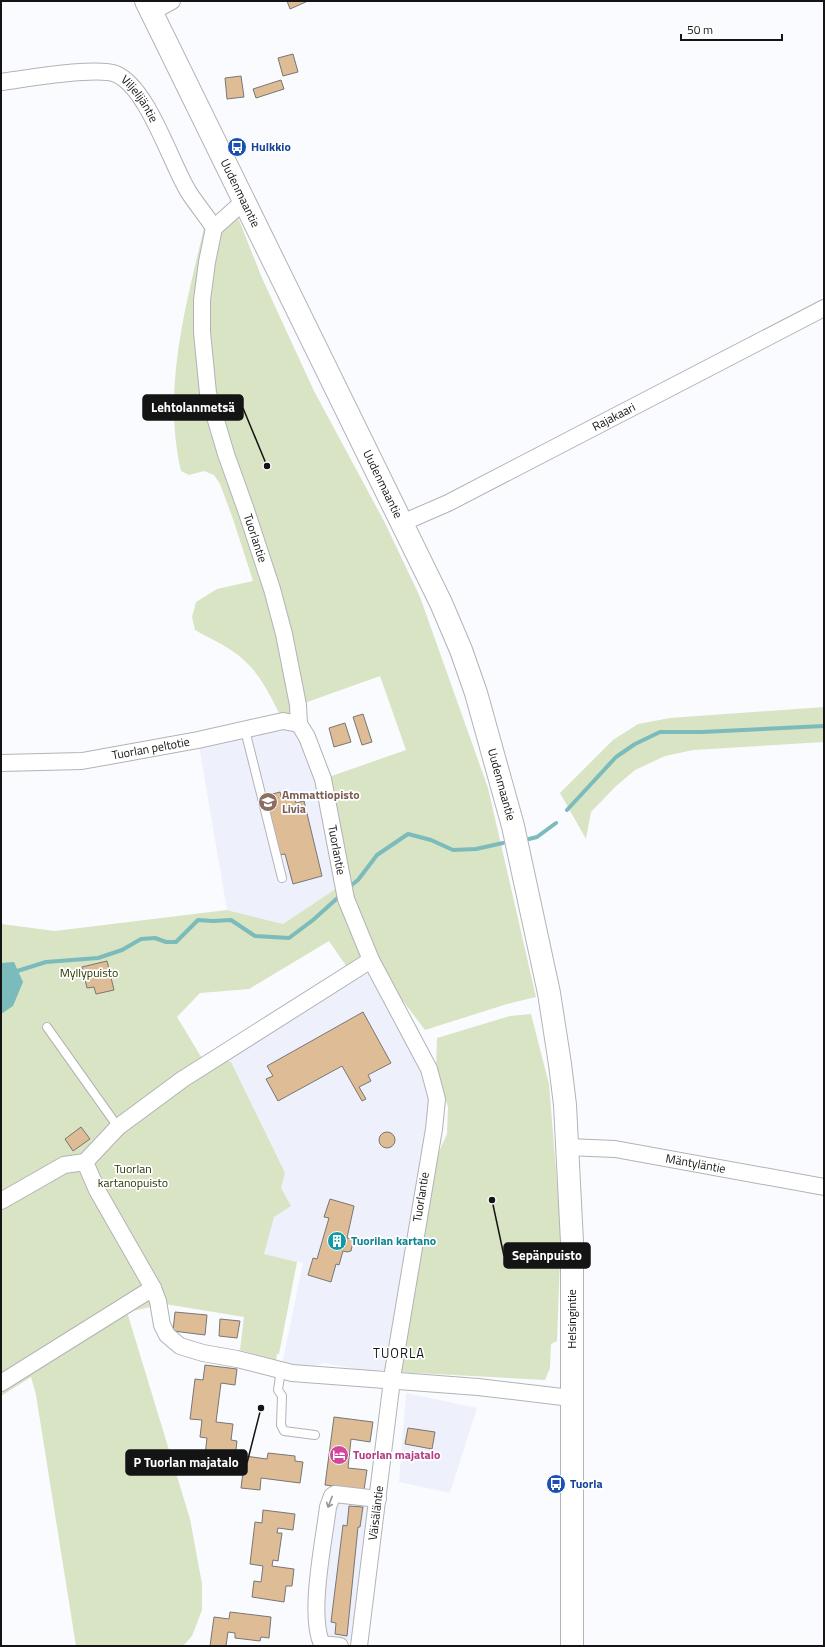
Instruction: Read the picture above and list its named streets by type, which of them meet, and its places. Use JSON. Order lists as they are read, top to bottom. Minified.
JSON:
{"streets":{"main road":["Uudenmaantie","Helsingintie"],"street":["Viljelijäntie","Rajakaari","Tuorlantie","Tuorlan peltotie","Mäntyläntie","Väisäläntie"]},"crossings":[["Viljelijäntie","Tuorlantie"],["Uudenmaantie","Rajakaari"],["Uudenmaantie","Helsingintie"],["Tuorlantie","Tuorlan peltotie"],["Tuorlantie","Väisäläntie"],["Mäntyläntie","Helsingintie"]],"districts":["TUORLA"],"parks":["Myllypuisto","Tuorlan kartanopuisto"],"places":{"bus stop":["Hulkkio","Tuorla"],"other":["Lehtolanmetsä","Sepänpuisto","P Tuorlan majatalo"],"school or university":["Ammattiopisto Livia"],"building":["Tuorilan kartano"],"hotel":["Tuorlan majatalo"]},"scale_bar":"50 m"}
